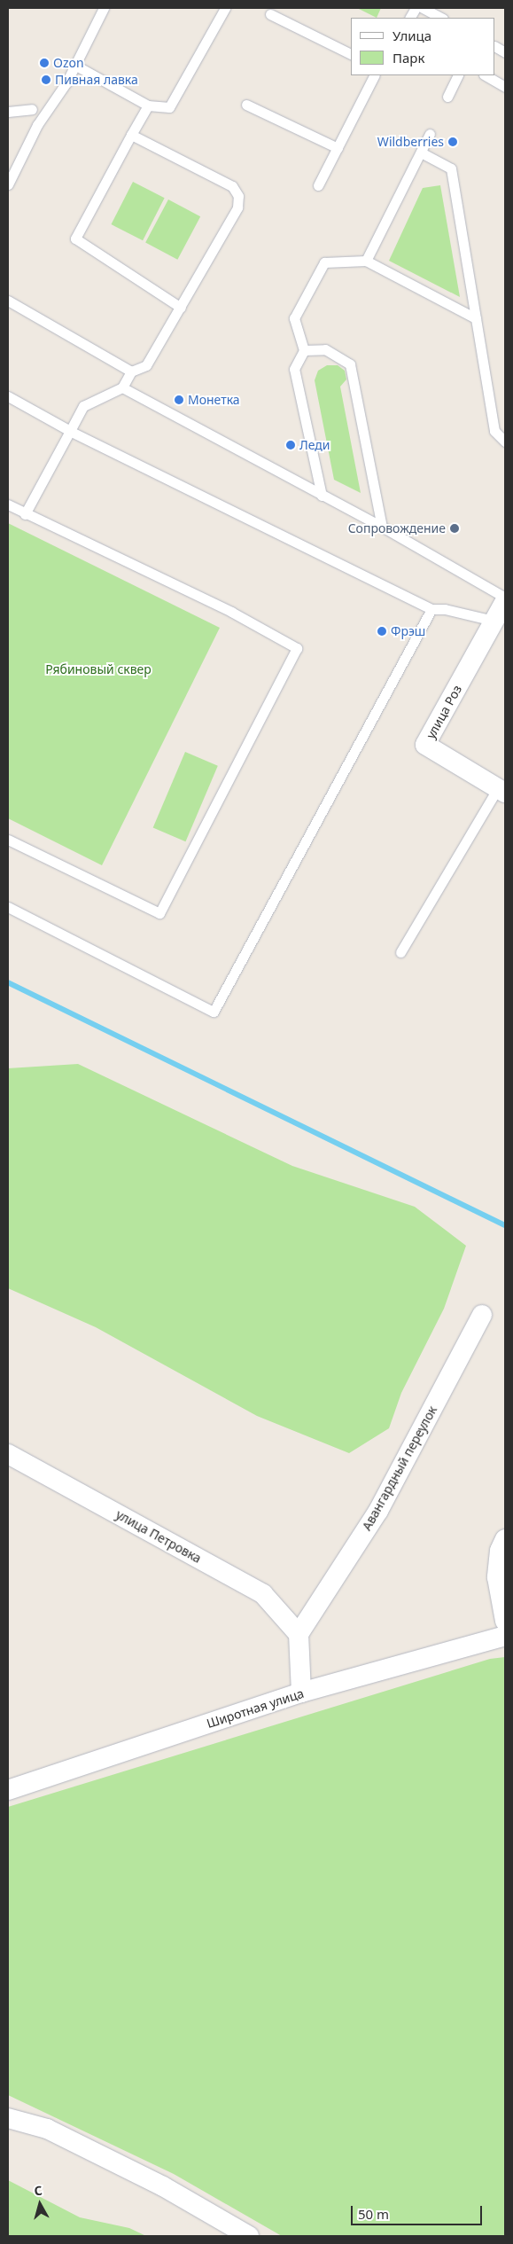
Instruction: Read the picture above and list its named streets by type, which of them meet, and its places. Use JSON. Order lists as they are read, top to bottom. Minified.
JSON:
{"streets":{"street":["улица Роз","Авангардный переулок","улица Петровка","Широтная улица"]},"crossings":[["Авангардный переулок","улица Петровка"]],"parks":["Рябиновый сквер"],"places":["Ozon","Пивная лавка","Wildberries","Монетка","Леди","Сопровождение","Фрэш"],"legend":["Улица","Парк"],"scale_bar":"50 m","north":"top"}
